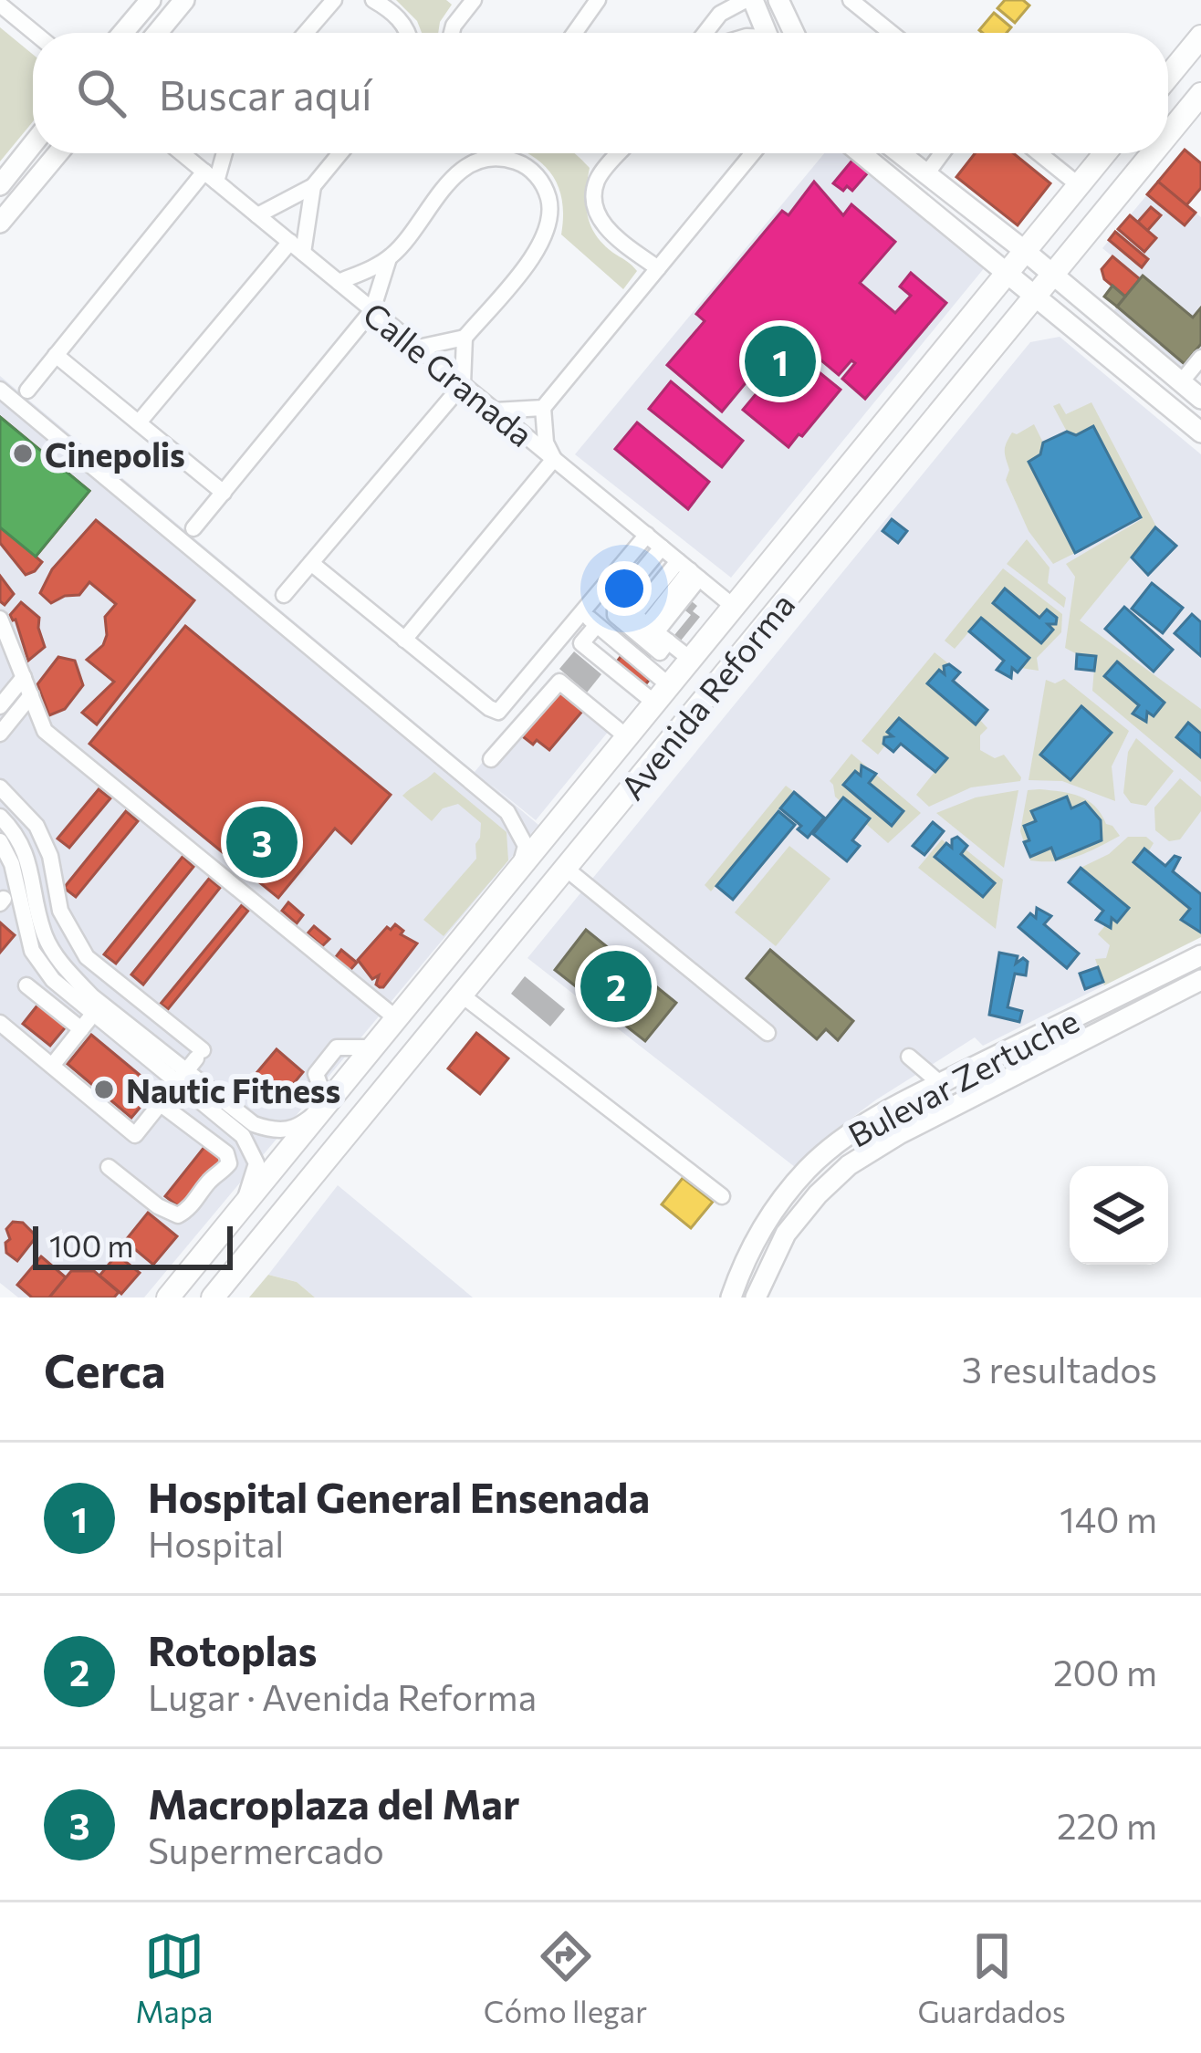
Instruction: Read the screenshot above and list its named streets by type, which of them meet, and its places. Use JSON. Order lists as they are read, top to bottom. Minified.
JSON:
{"streets":{"highway":["Avenida Reforma"],"main road":["Bulevar Zertuche"],"street":["Calle Granada"]},"crossings":[["Calle Granada","Avenida Reforma"]],"places":["Cinepolis","Nautic Fitness"],"scale_bar":"100 m","page":{"search":"Buscar aquí","pins":["1","3","2"],"scale":"100 m","heading":["Cerca","3 resultados"],"list":[{"mark":"1","name":"Hospital General Ensenada","note":"Hospital","value":"140 m"},{"mark":"2","name":"Rotoplas","note":"Lugar · Avenida Reforma","value":"200 m"},{"mark":"3","name":"Macroplaza del Mar","note":"Supermercado","value":"220 m"}],"nav":["Mapa","Cómo llegar","Guardados"]}}
